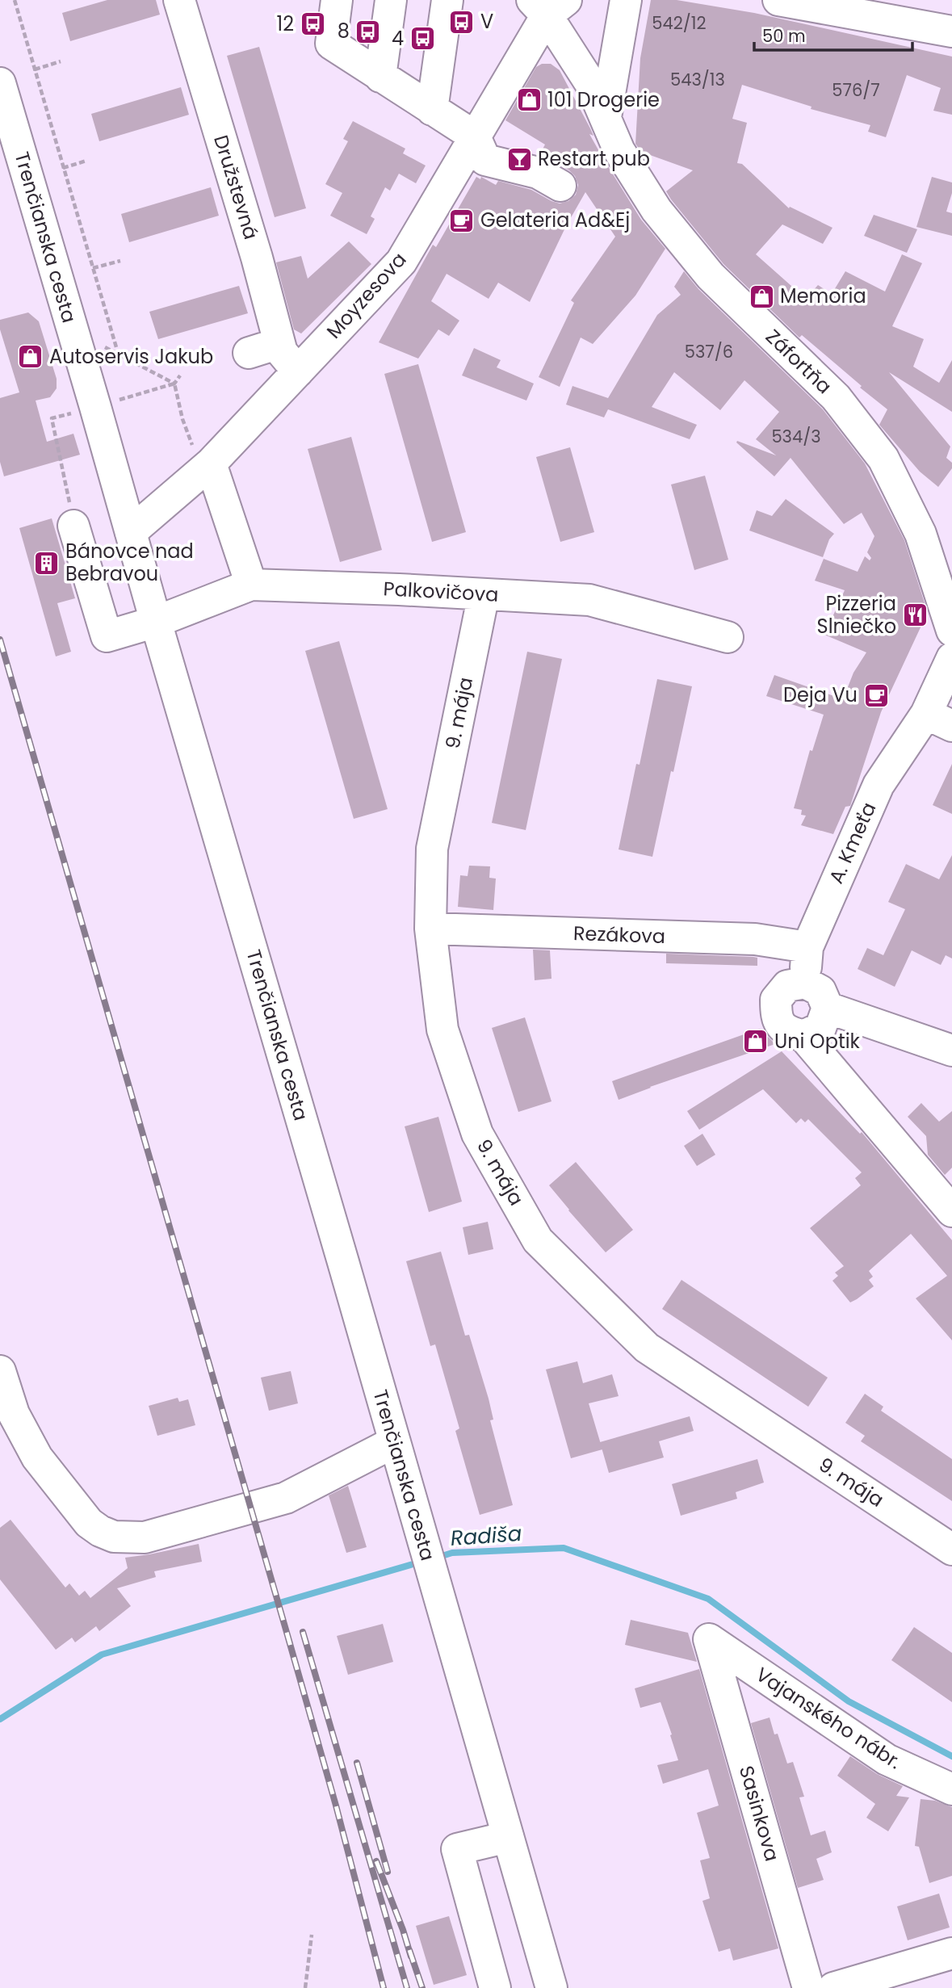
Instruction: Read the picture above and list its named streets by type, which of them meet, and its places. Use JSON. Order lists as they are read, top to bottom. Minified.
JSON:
{"streets":{"street":["Družstevná","Trenčianska cesta","Moyzesova","Záfortňa","Palkovičova","9. mája","A. Kmeťa","Rezákova","Vajanského nábr.","Sasinkova"]},"crossings":[["Družstevná","Moyzesova"],["Trenčianska cesta","Moyzesova"],["Trenčianska cesta","Palkovičova"],["Moyzesova","Záfortňa"],["Palkovičova","9. mája"],["9. mája","Rezákova"],["A. Kmeťa","Rezákova"],["Vajanského nábr.","Sasinkova"]],"water":["Radiša"],"places":{"bus stop":["V","12","8","4"],"shop":["101 Drogerie","Memoria","Autoservis Jakub","Uni Optik"],"bar":["Restart pub"],"cafe":["Gelateria Ad&Ej","Deja Vu"],"building":["Bánovce nad Bebravou"],"restaurant":["Pizzeria Slniečko"]},"house_numbers":["542/12","543/13","576/7","537/6","534/3"],"scale_bar":"50 m"}
